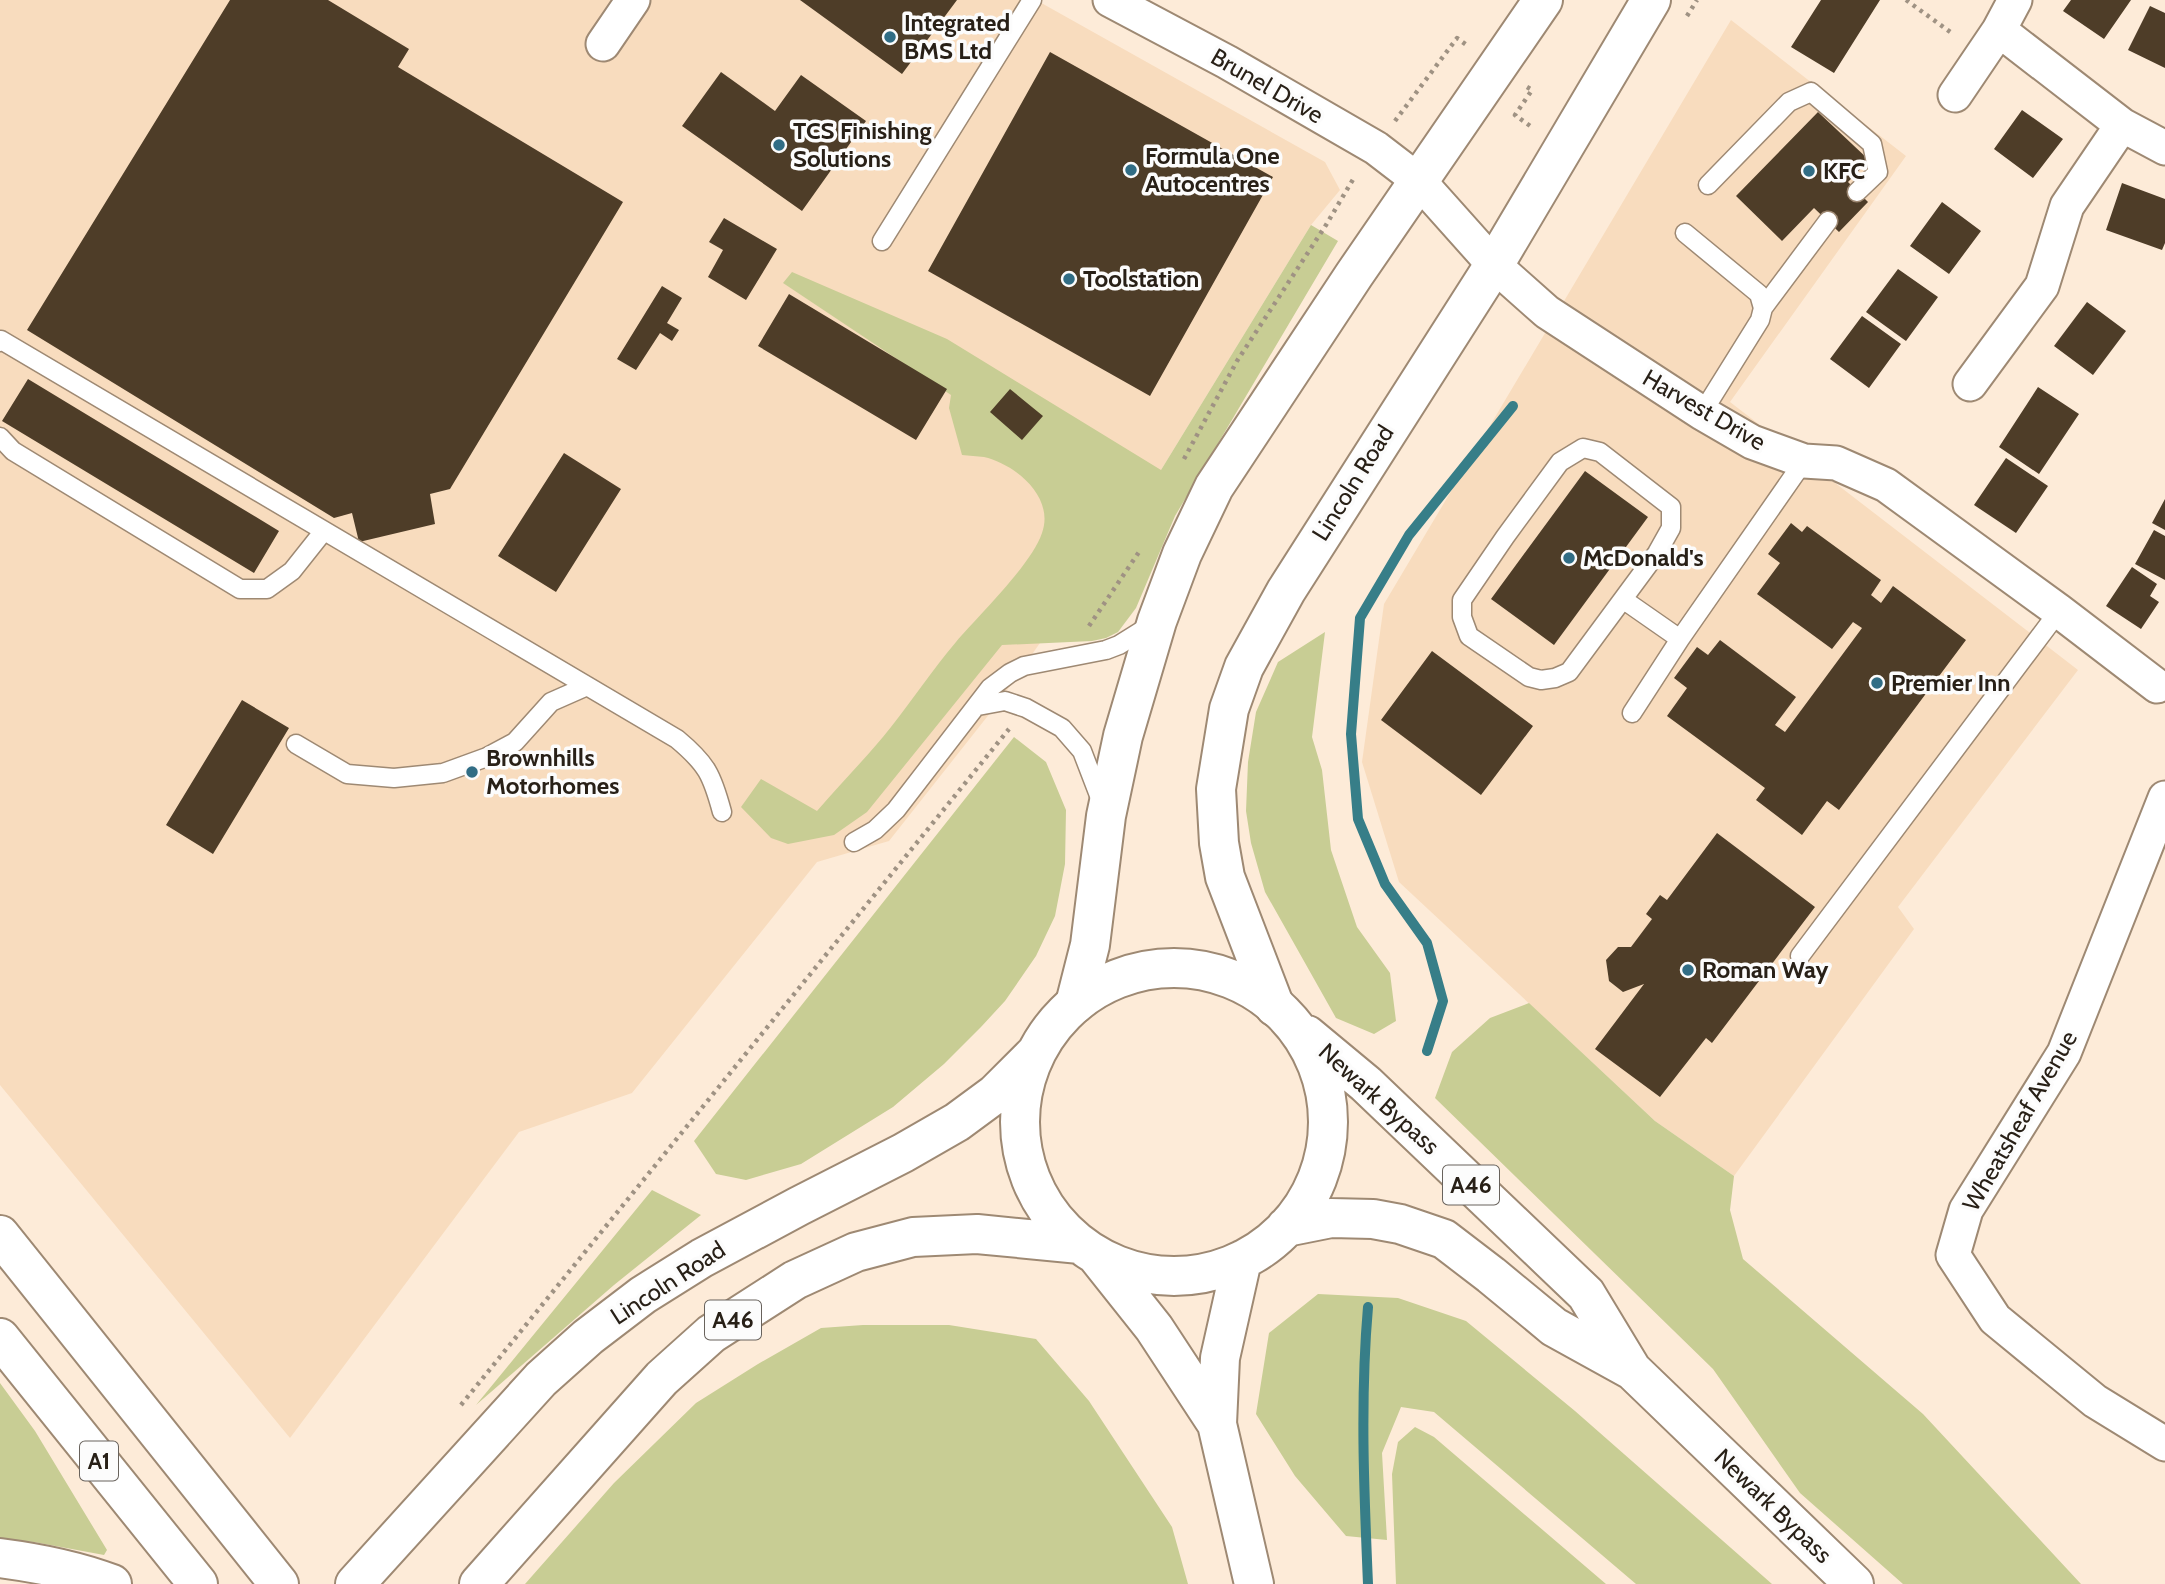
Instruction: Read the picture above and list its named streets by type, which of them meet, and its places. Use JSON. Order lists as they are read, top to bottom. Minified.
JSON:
{"streets":{"main road":["Lincoln Road","Newark Bypass","A46","A1"],"street":["Brunel Drive","Harvest Drive","Wheatsheaf Avenue"]},"crossings":[["Brunel Drive","Harvest Drive"],["Harvest Drive","Lincoln Road"],["Lincoln Road","Newark Bypass"]],"places":["Integrated BMS Ltd","TCS Finishing Solutions","Formula One Autocentres","KFC","Toolstation","McDonald's","Premier Inn","Brownhills Motorhomes","Roman Way"]}
